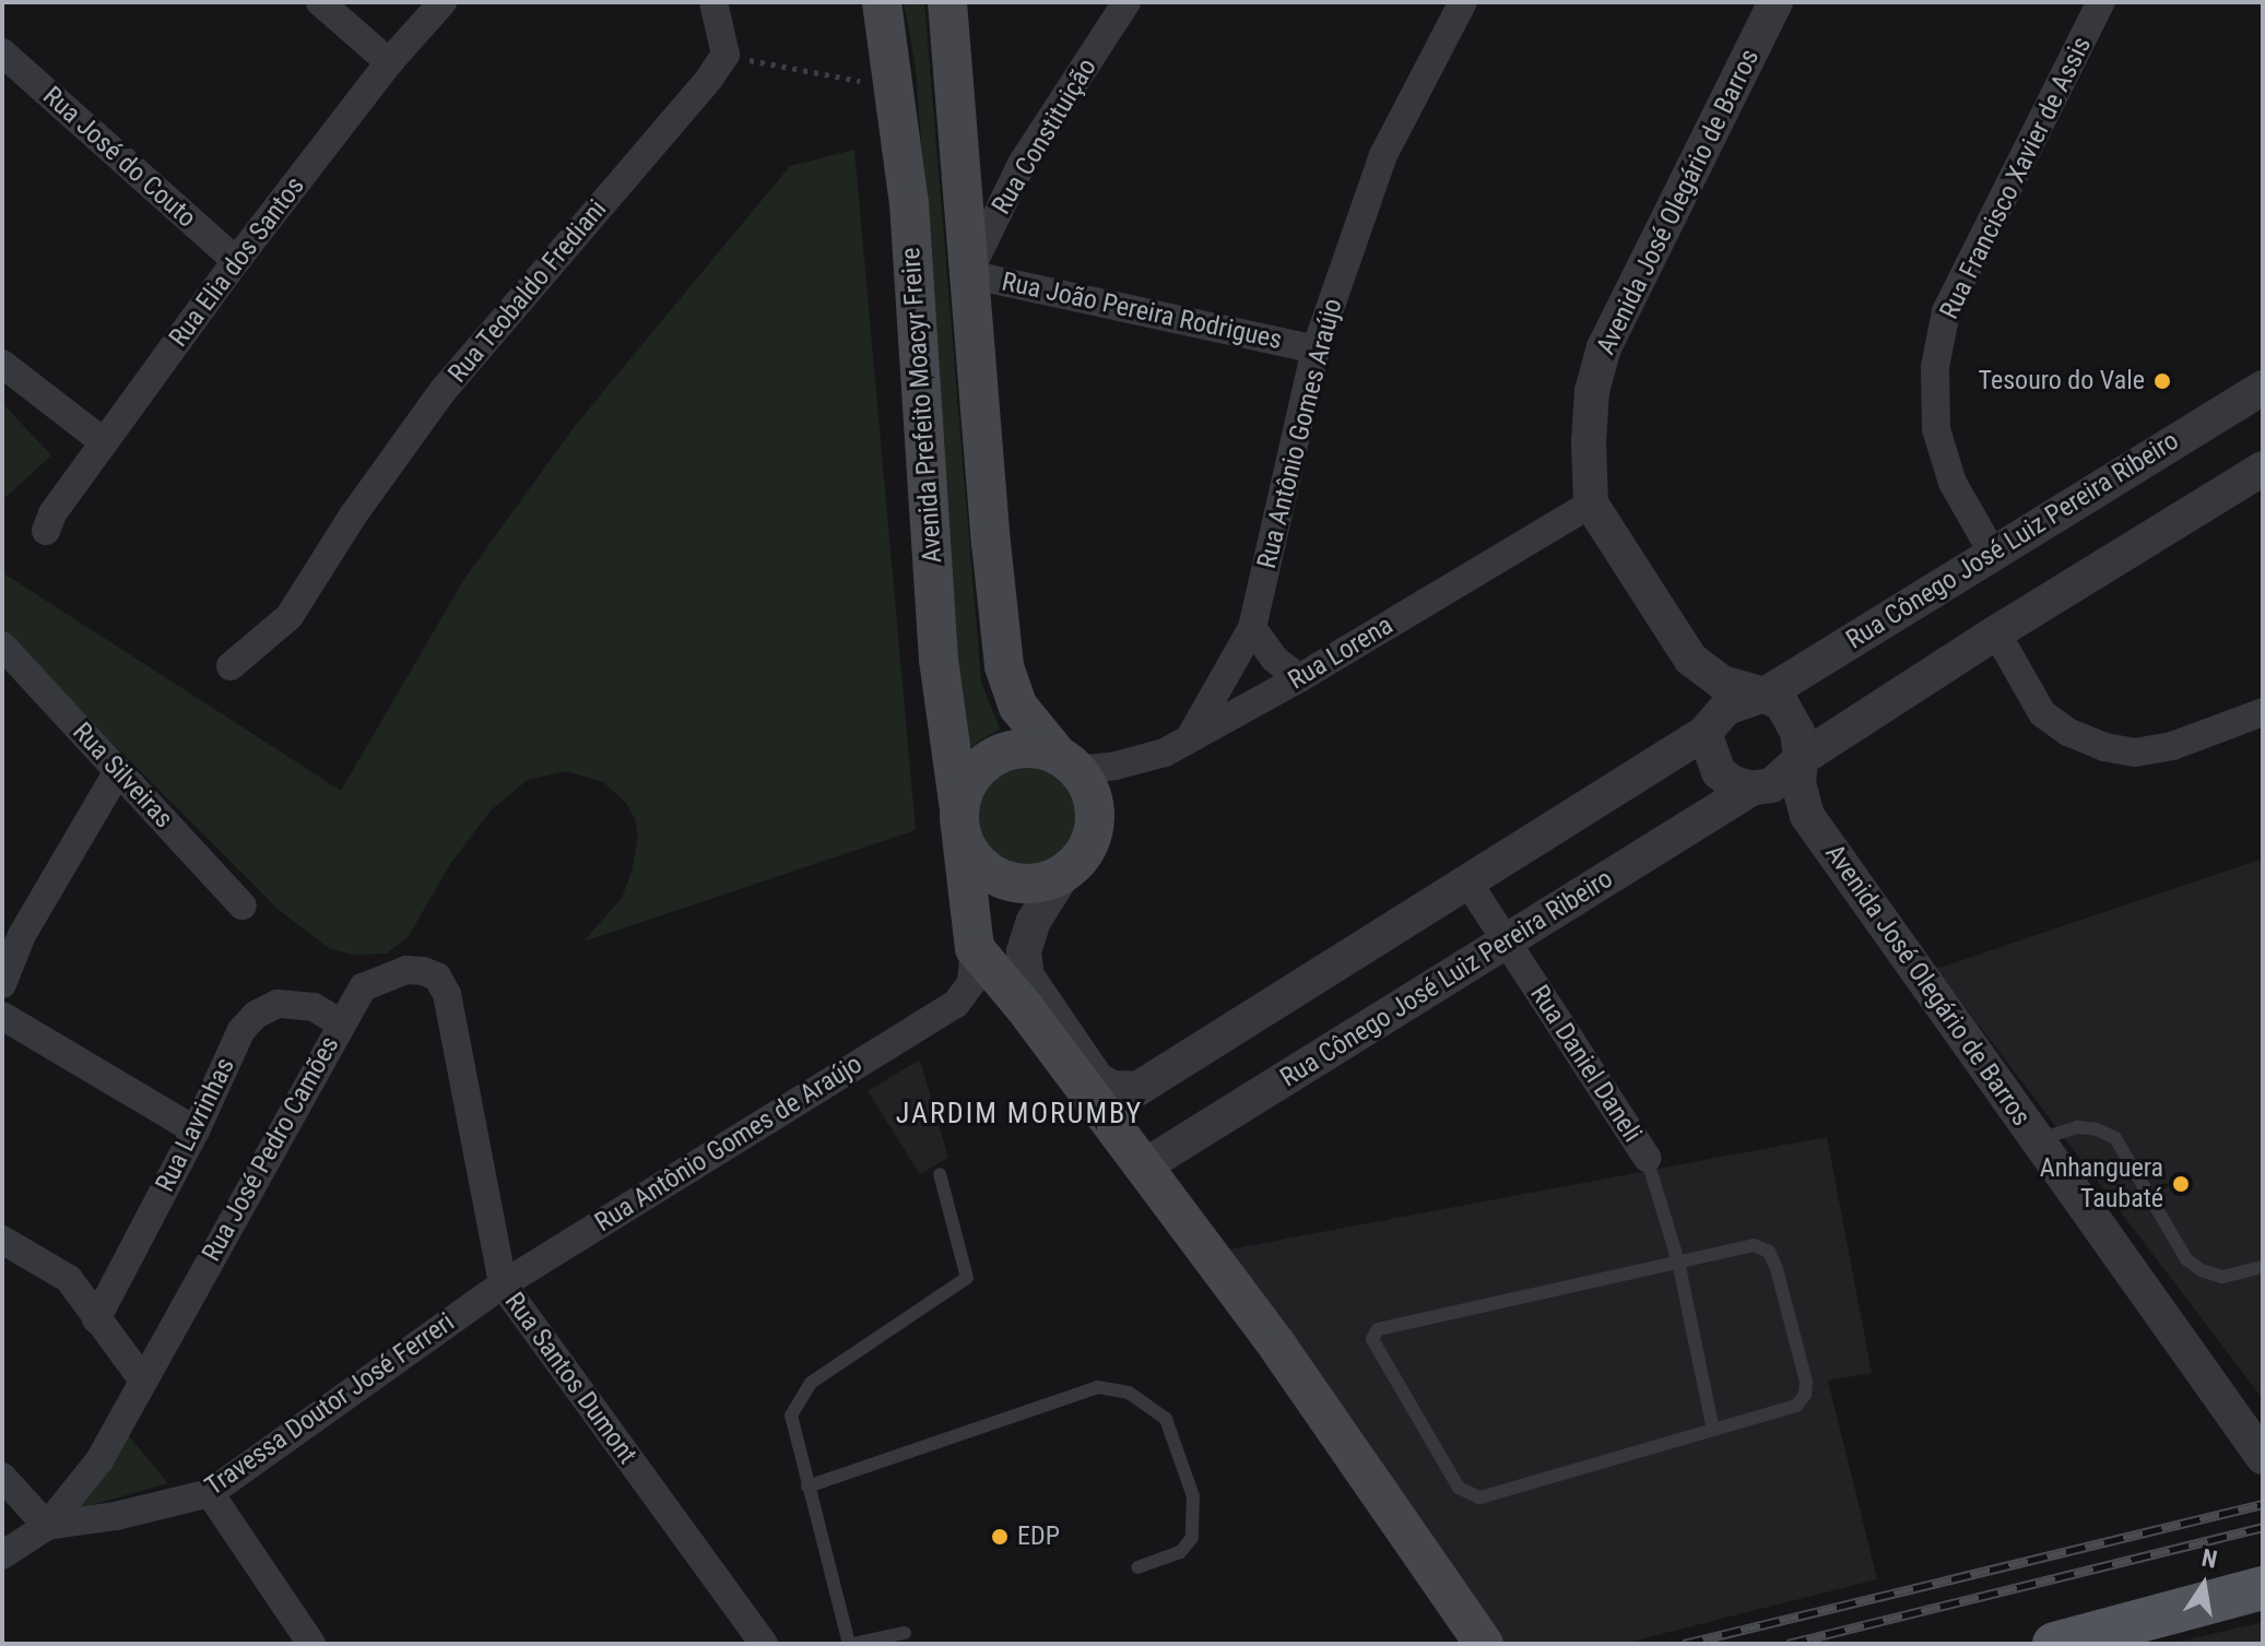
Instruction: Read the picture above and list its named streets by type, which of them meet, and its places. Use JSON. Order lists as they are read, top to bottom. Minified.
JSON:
{"streets":{"main road":["Avenida Prefeito Moacyr Freire"],"street":["Rua Constituição","Rua José do Couto","Rua Francisco Xavier de Assis","Avenida José Olegário de Barros","Rua Elia dos Santos","Rua Teobaldo Frediani","Rua João Pereira Rodrigues","Rua Antônio Gomes Araújo","Rua Cônego José Luiz Pereira Ribeiro","Rua Lorena","Rua Silveiras","Rua Daniel Daneli","Rua Lavrinhas","Rua Antônio Gomes de Araújo","Rua José Pedro Camões","Rua Santos Dumont","Travessa Doutor José Ferreri"]},"crossings":[["Rua Constituição","Rua João Pereira Rodrigues"],["Rua José do Couto","Rua Elia dos Santos"],["Rua Francisco Xavier de Assis","Rua Cônego José Luiz Pereira Ribeiro"],["Avenida José Olegário de Barros","Rua Cônego José Luiz Pereira Ribeiro"],["Avenida José Olegário de Barros","Rua Lorena"],["Rua João Pereira Rodrigues","Rua Antônio Gomes Araújo"],["Avenida Prefeito Moacyr Freire","Rua Cônego José Luiz Pereira Ribeiro"],["Avenida Prefeito Moacyr Freire","Rua Lorena"],["Rua Antônio Gomes Araújo","Rua Lorena"],["Rua Cônego José Luiz Pereira Ribeiro","Rua Lorena"],["Rua Cônego José Luiz Pereira Ribeiro","Rua Daniel Daneli"],["Rua Lavrinhas","Rua José Pedro Camões"],["Rua Antônio Gomes de Araújo","Rua Santos Dumont"],["Rua Antônio Gomes de Araújo","Travessa Doutor José Ferreri"],["Rua José Pedro Camões","Rua Santos Dumont"],["Rua José Pedro Camões","Travessa Doutor José Ferreri"],["Rua Santos Dumont","Travessa Doutor José Ferreri"]],"districts":["JARDIM MORUMBY"],"places":["Tesouro do Vale","Anhanguera Taubaté","EDP"],"north":"top"}
